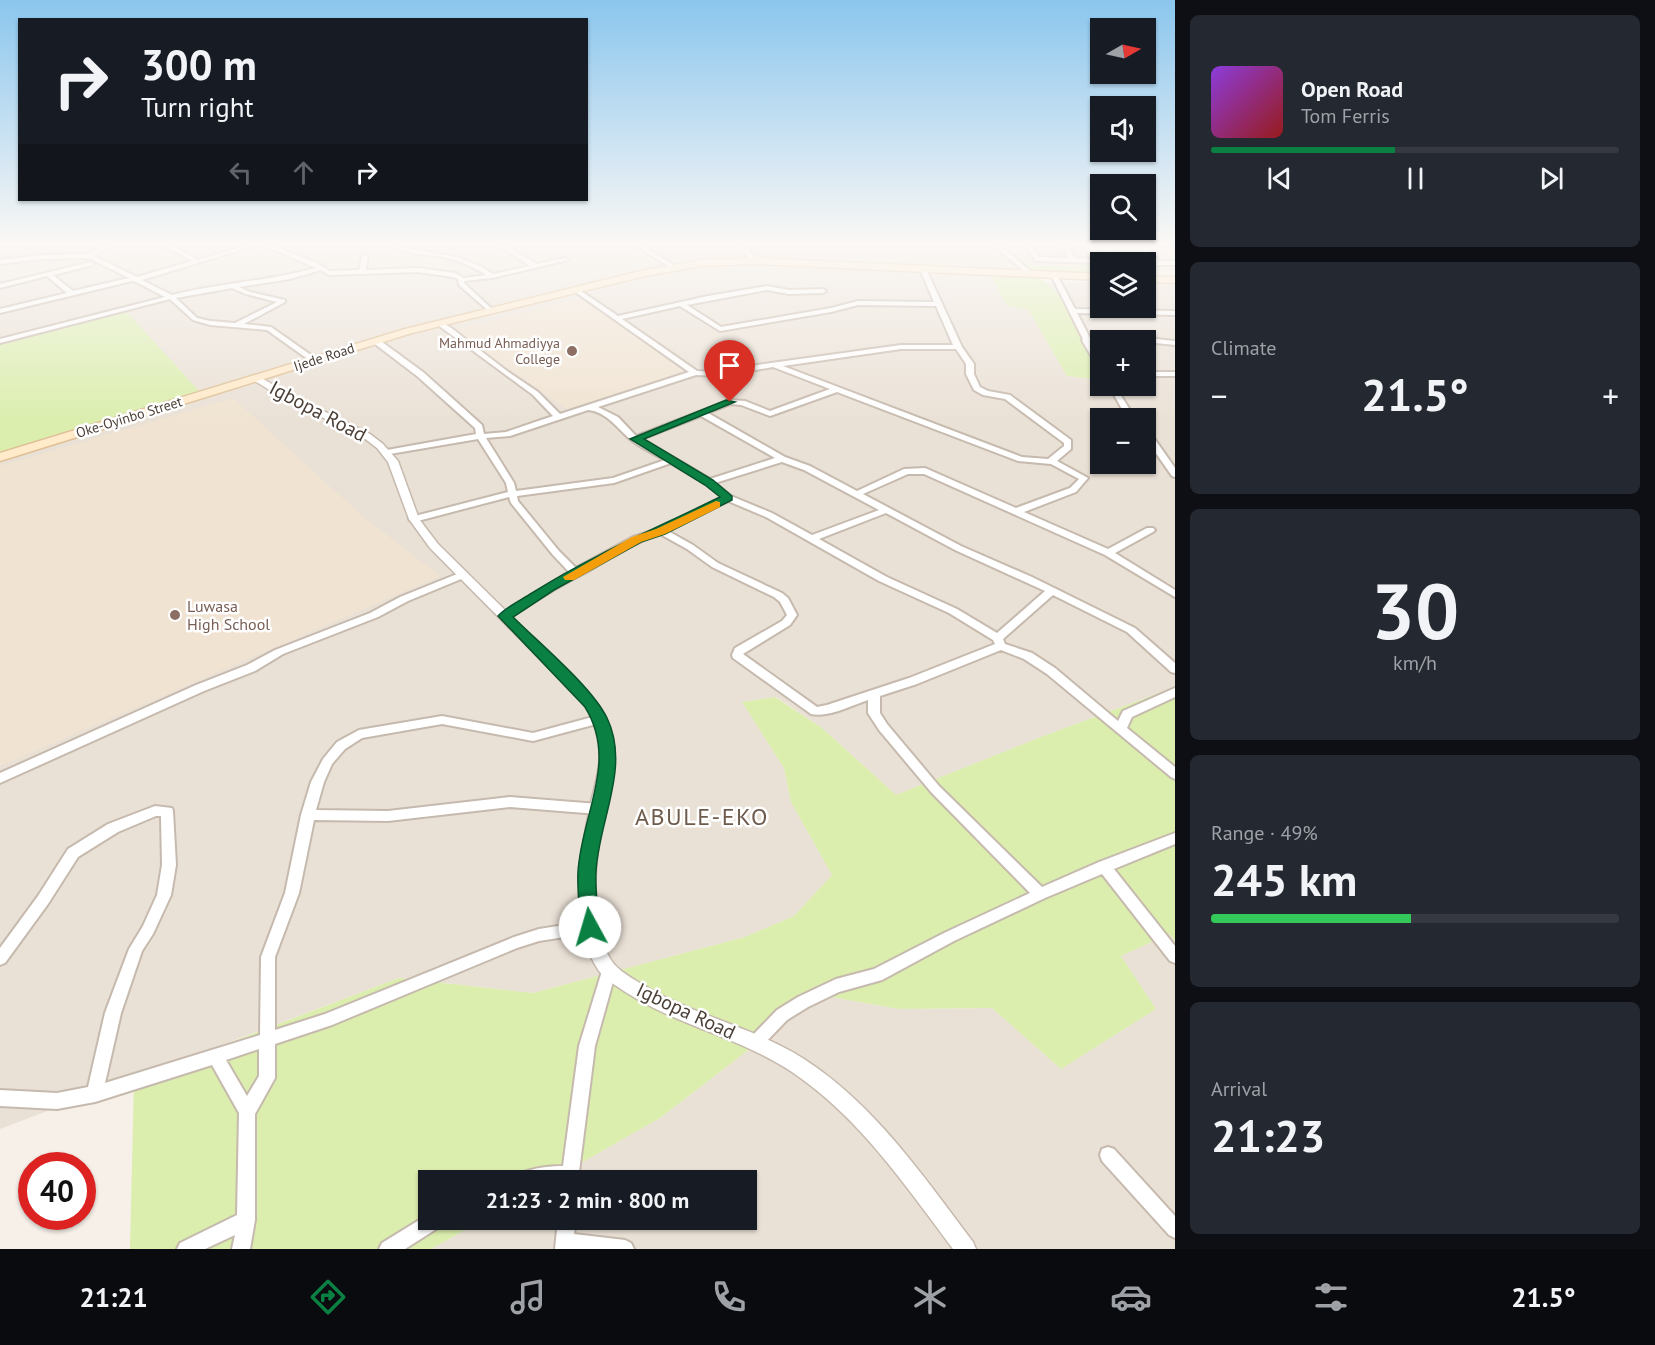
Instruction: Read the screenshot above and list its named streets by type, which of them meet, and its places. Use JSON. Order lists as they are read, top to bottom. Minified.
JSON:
{"streets":{"main road":["Ijede Road","Oke-Oyinbo Street"],"street":["Igbopa Road"]},"crossings":[["Ijede Road","Igbopa Road"],["Ijede Road","Oke-Oyinbo Street"],["Igbopa Road","Oke-Oyinbo Street"]],"districts":["ABULE-EKO"],"places":["Mahmud Ahmadiyya College","Luwasa High School"],"north":"right","page":{"map_buttons":["+","−"],"turn":["300 m","Turn right"],"song":["Open Road","Tom Ferris"],"tile":["Climate",["30","km/h"],["Range · 49%","245 km"],["Arrival","21:23"]],"heat":["−","21.5°","+"],"limit":"40","trip":"21:23 · 2 min · 800 m","tabs":["21:21","21.5°"]}}
